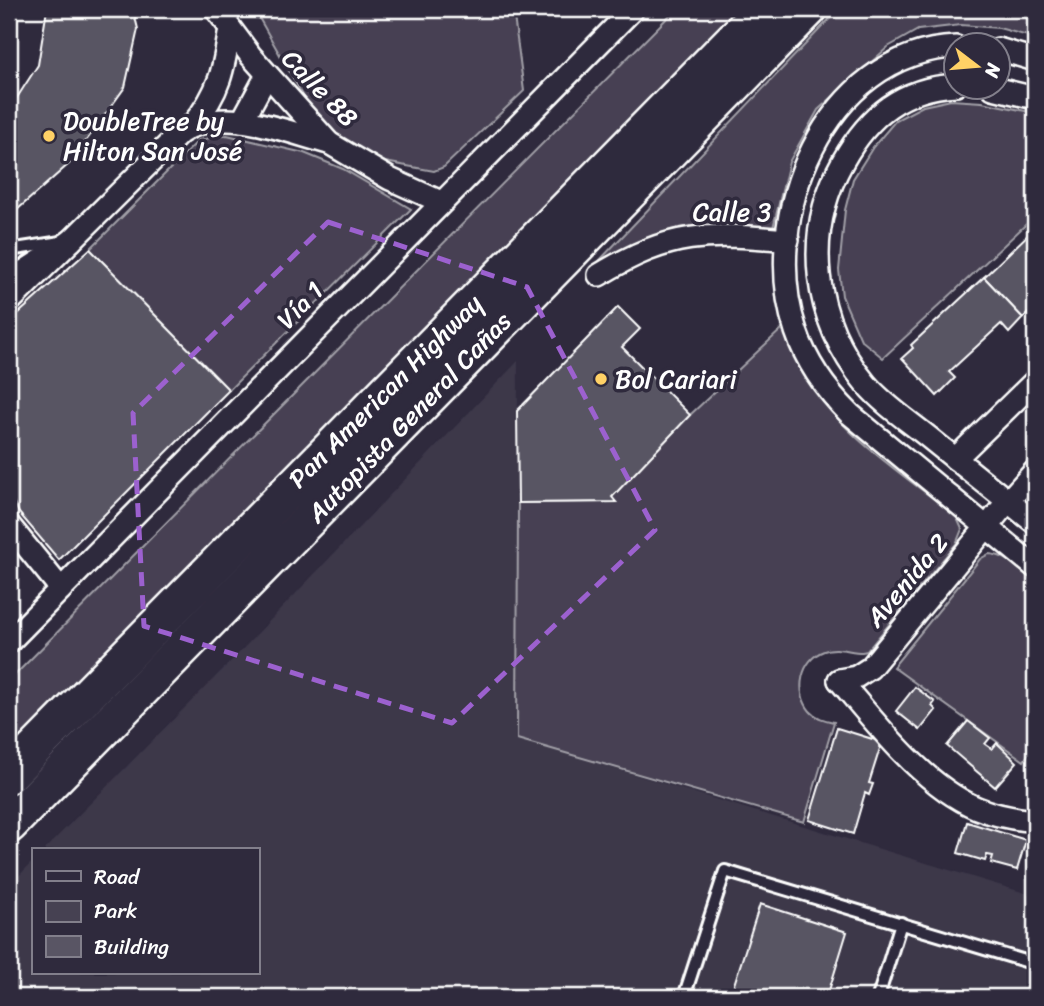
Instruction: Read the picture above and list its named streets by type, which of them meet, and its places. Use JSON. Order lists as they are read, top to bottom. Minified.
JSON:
{"streets":{"highway":["Pan American Highway","Autopista General Cañas"],"street":["Calle 88","Calle 3","Vía 1","Avenida 2"]},"crossings":[["Calle 88","Vía 1"]],"places":["DoubleTree by Hilton San José","Bol Cariari"],"legend":["Road","Park","Building"],"north":"right"}
